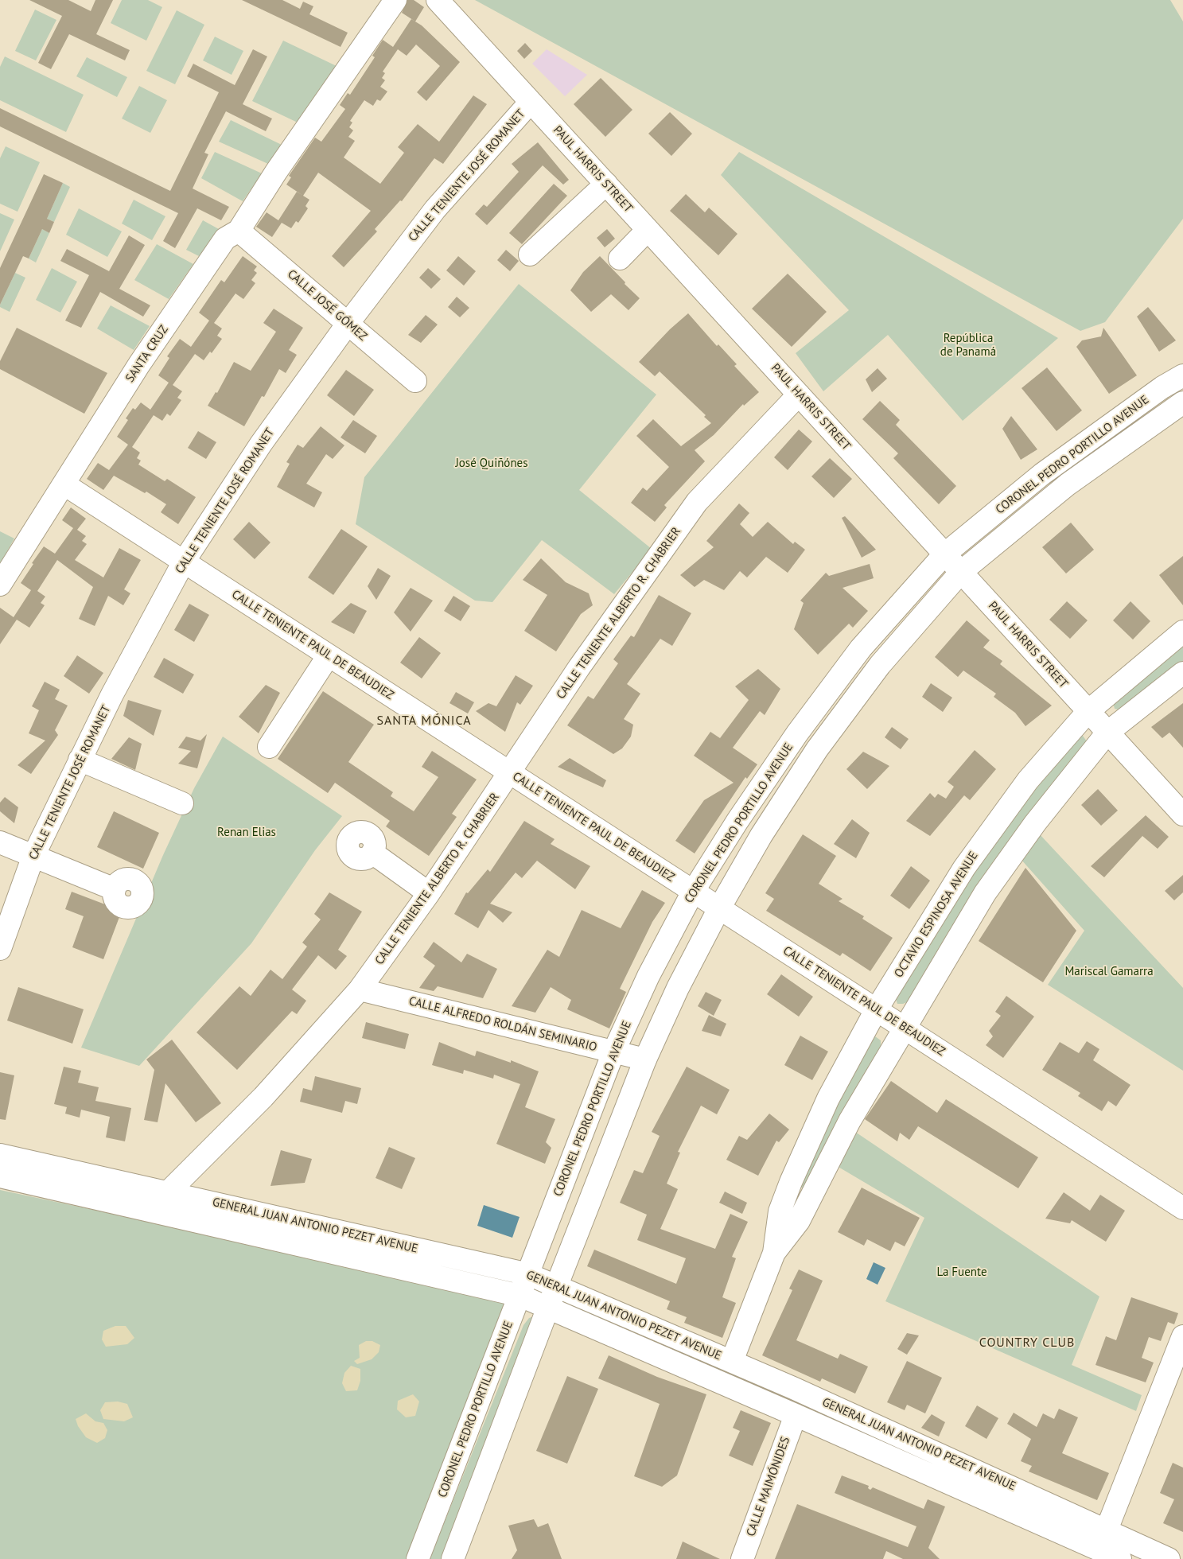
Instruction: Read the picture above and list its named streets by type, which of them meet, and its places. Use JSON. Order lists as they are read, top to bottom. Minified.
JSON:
{"streets":{"street":["PAUL HARRIS STREET","CALLE TENIENTE JOSÉ ROMANET","CALLE JOSÉ GÓMEZ","SANTA CRUZ","CORONEL PEDRO PORTILLO AVENUE","CALLE TENIENTE ALBERTO R. CHABRIER","CALLE TENIENTE PAUL DE BEAUDIEZ","OCTAVIO ESPINOSA AVENUE","CALLE ALFREDO ROLDÁN SEMINARIO","GENERAL JUAN ANTONIO PEZET AVENUE","CALLE MAIMÓNIDES"]},"crossings":[["PAUL HARRIS STREET","CALLE TENIENTE JOSÉ ROMANET"],["PAUL HARRIS STREET","CORONEL PEDRO PORTILLO AVENUE"],["PAUL HARRIS STREET","CALLE TENIENTE ALBERTO R. CHABRIER"],["PAUL HARRIS STREET","OCTAVIO ESPINOSA AVENUE"],["CALLE TENIENTE JOSÉ ROMANET","CALLE JOSÉ GÓMEZ"],["CALLE TENIENTE JOSÉ ROMANET","CALLE TENIENTE PAUL DE BEAUDIEZ"],["CALLE JOSÉ GÓMEZ","SANTA CRUZ"],["SANTA CRUZ","CALLE TENIENTE PAUL DE BEAUDIEZ"],["CORONEL PEDRO PORTILLO AVENUE","CALLE TENIENTE PAUL DE BEAUDIEZ"],["CORONEL PEDRO PORTILLO AVENUE","CALLE ALFREDO ROLDÁN SEMINARIO"],["CORONEL PEDRO PORTILLO AVENUE","GENERAL JUAN ANTONIO PEZET AVENUE"],["CALLE TENIENTE ALBERTO R. CHABRIER","CALLE TENIENTE PAUL DE BEAUDIEZ"],["CALLE TENIENTE ALBERTO R. CHABRIER","CALLE ALFREDO ROLDÁN SEMINARIO"],["CALLE TENIENTE ALBERTO R. CHABRIER","GENERAL JUAN ANTONIO PEZET AVENUE"],["CALLE TENIENTE PAUL DE BEAUDIEZ","OCTAVIO ESPINOSA AVENUE"],["OCTAVIO ESPINOSA AVENUE","GENERAL JUAN ANTONIO PEZET AVENUE"],["GENERAL JUAN ANTONIO PEZET AVENUE","CALLE MAIMÓNIDES"]],"districts":["SANTA MÓNICA","COUNTRY CLUB"],"parks":["República de Panamá","José Quiñónes","Renan Elias","Mariscal Gamarra","La Fuente"]}
